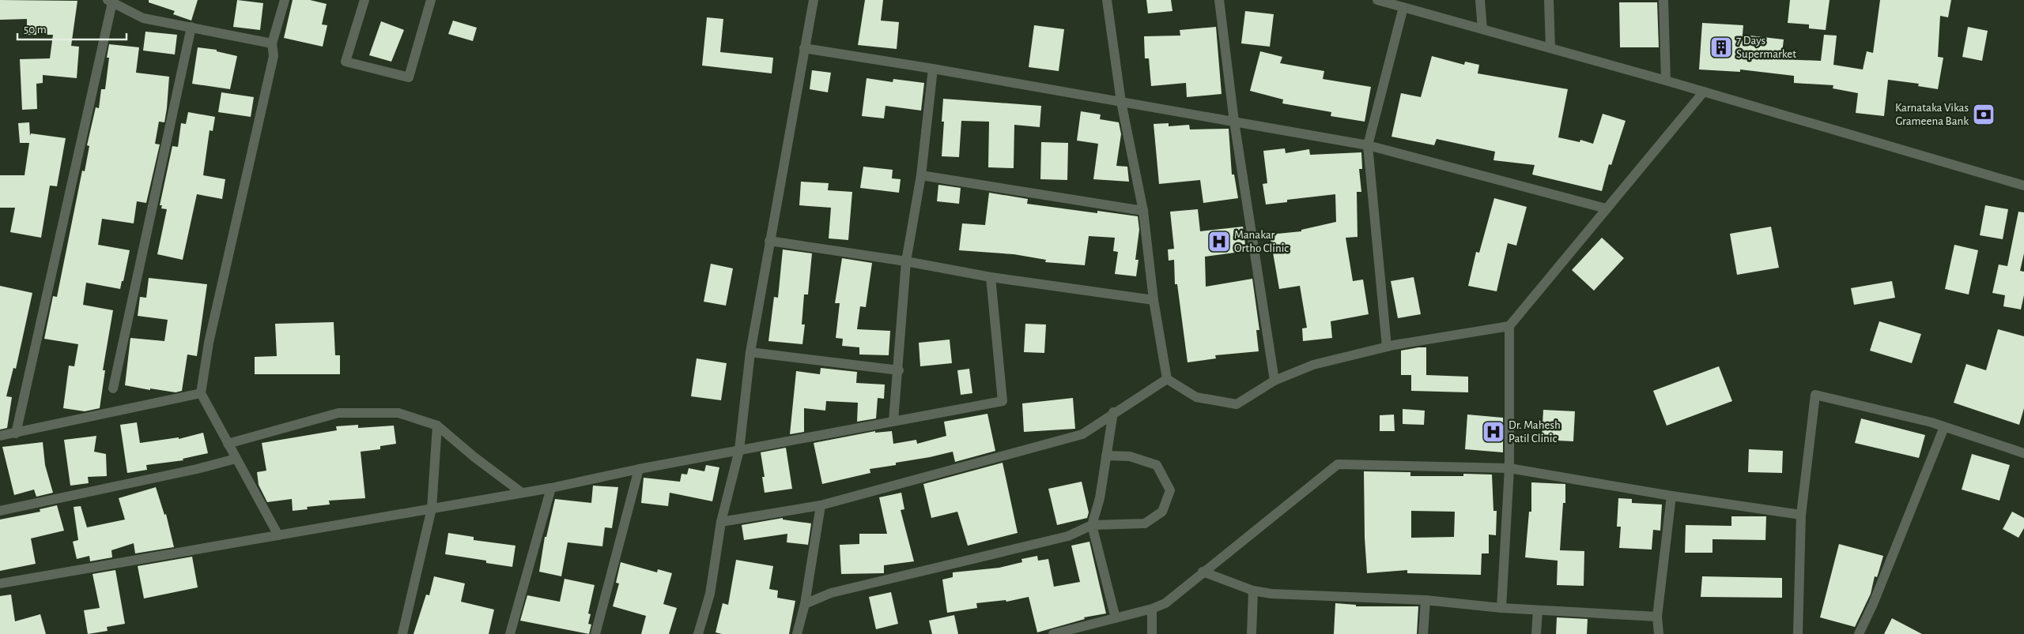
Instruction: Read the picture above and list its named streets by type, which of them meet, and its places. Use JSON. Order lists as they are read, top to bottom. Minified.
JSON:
{"places":{"building":["7 Days Supermarket"],"bank":["Karnataka Vikas Grameena Bank"],"hospital":["Manakar Ortho Clinic","Dr. Mahesh Patil Clinic"]},"scale_bar":"50 m"}
